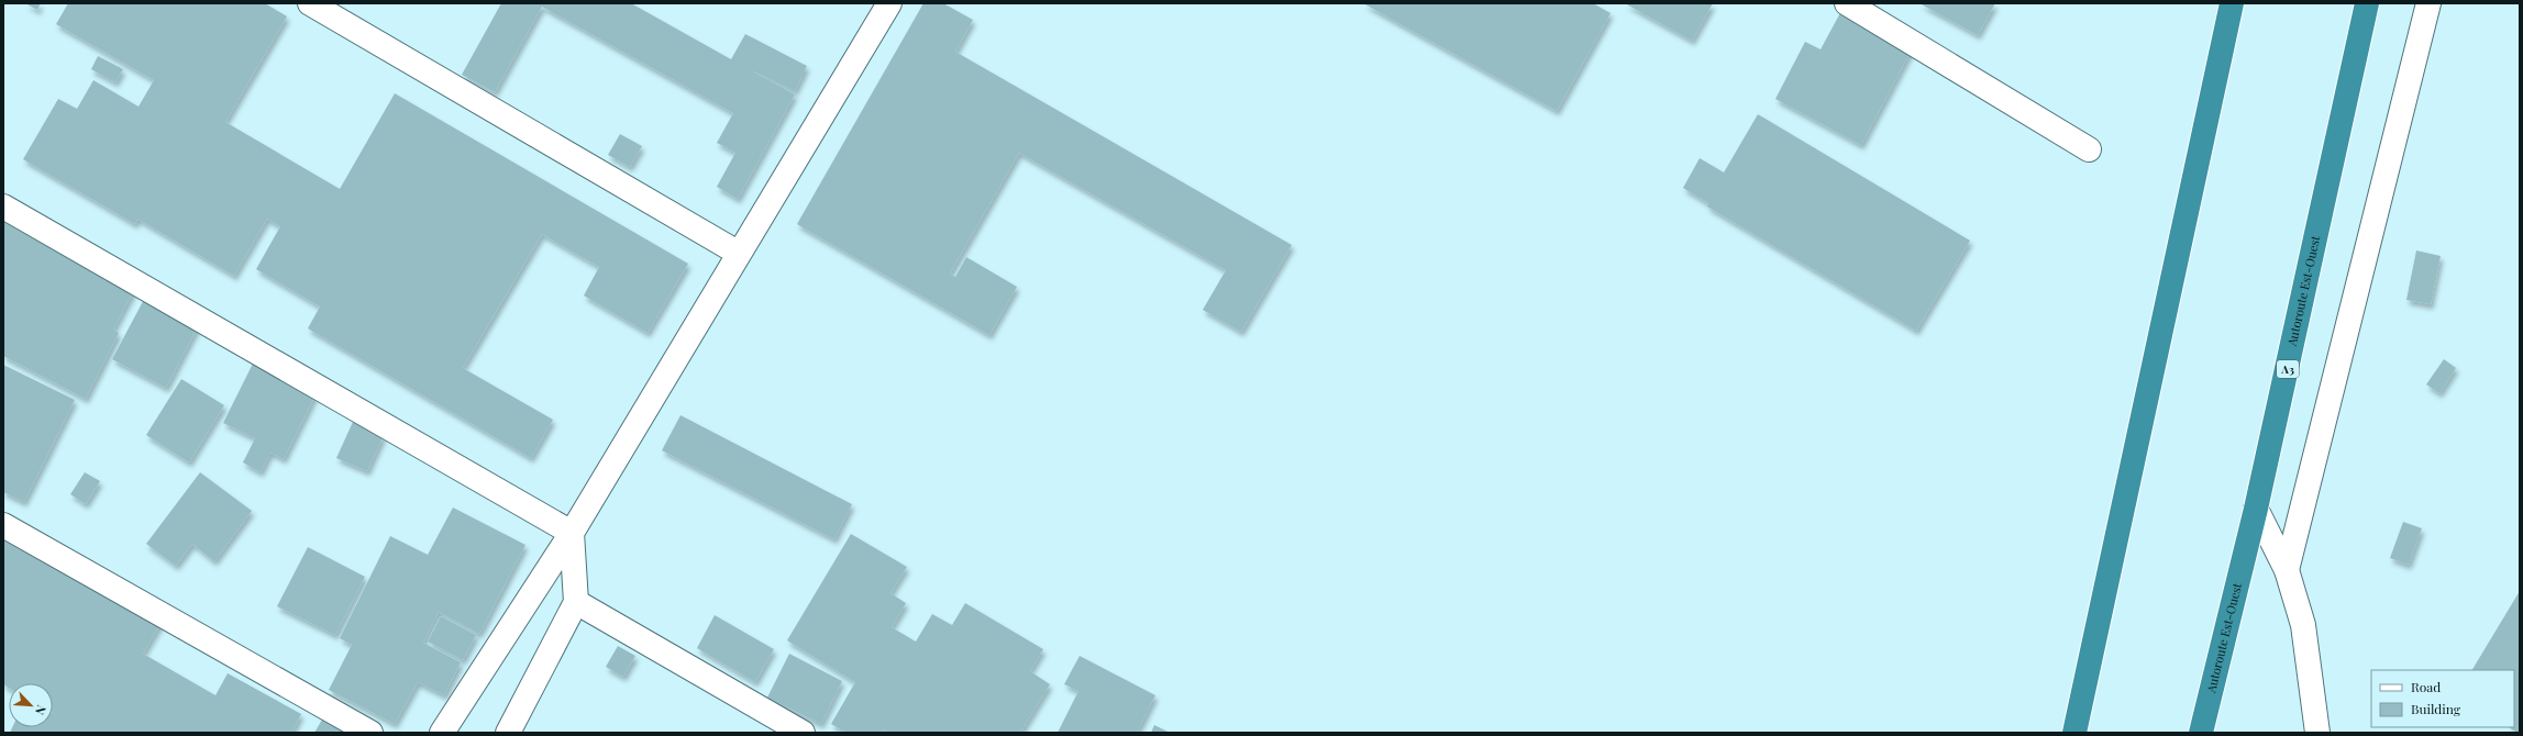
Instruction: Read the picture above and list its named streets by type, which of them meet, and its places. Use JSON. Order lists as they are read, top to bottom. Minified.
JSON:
{"streets":{"highway":["Autoroute Est-Ouest","A3"]},"legend":["Road","Building"],"north":"bottom right"}
